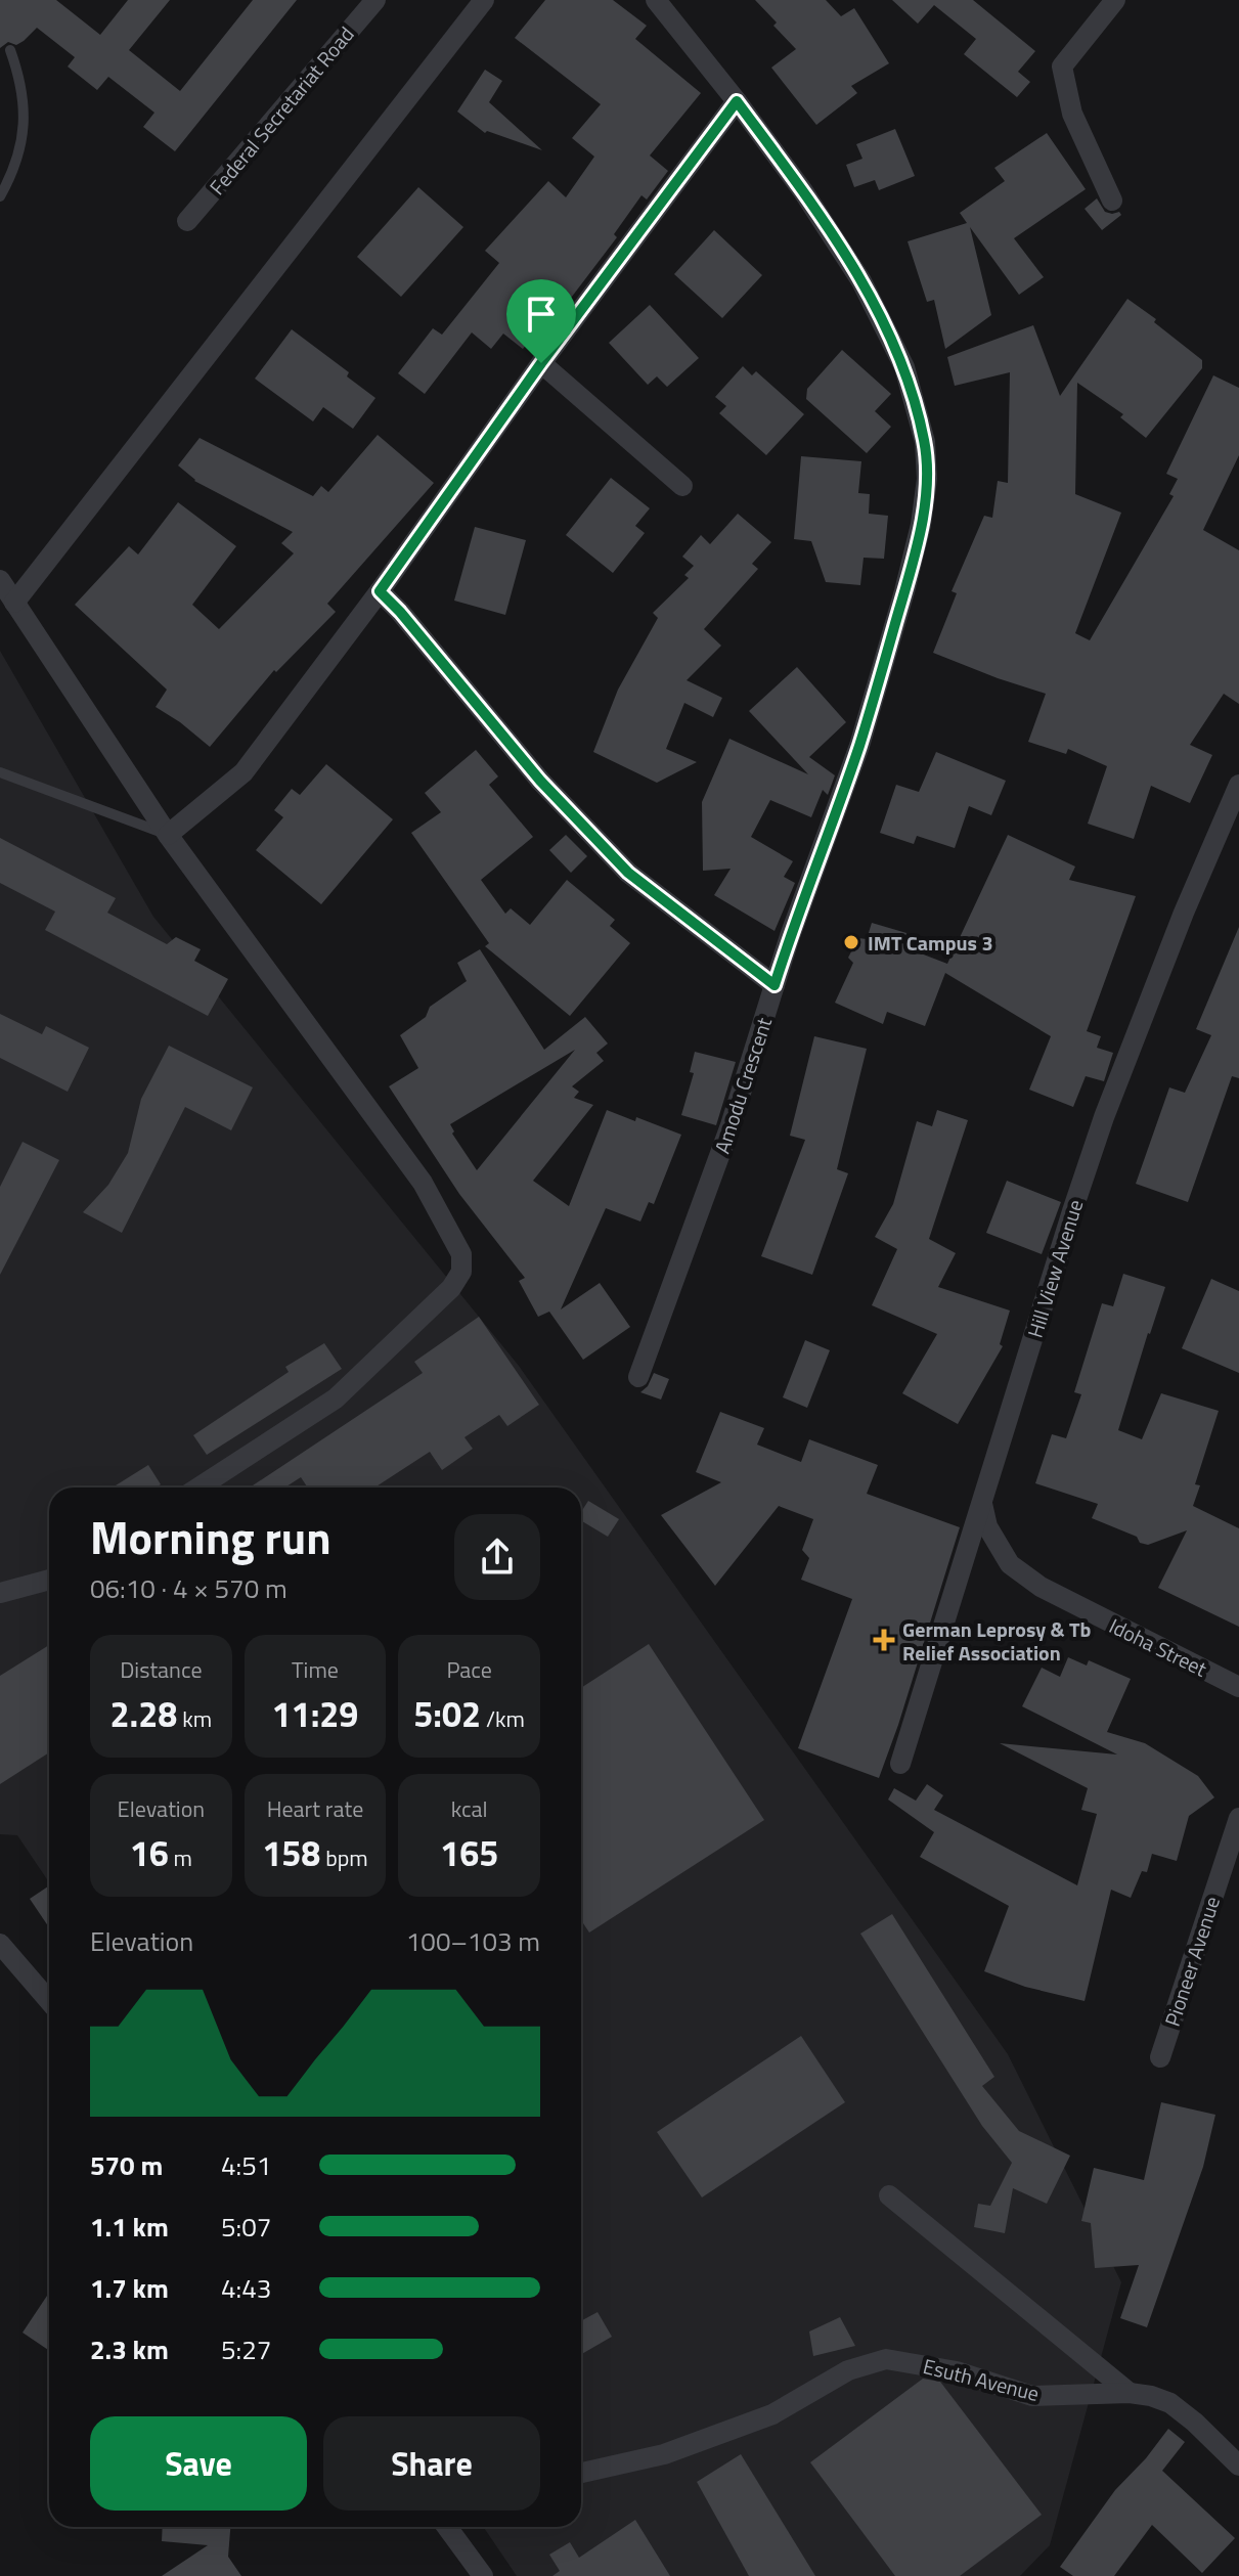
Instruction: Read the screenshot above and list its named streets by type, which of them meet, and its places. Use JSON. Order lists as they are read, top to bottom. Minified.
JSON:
{"streets":{"street":["Federal Secretariat Road","Amodu Crescent","Hill View Avenue","Idoha Street","Pioneer Avenue","Esuth Avenue"]},"crossings":[["Hill View Avenue","Idoha Street"]],"places":{"other":["IMT Campus 3"],"health":["German Leprosy & Tb Relief Association"]},"page":{"heading":["Morning run","06:10 · 4 × 570 m"],"stats":[["Distance","2.28 km"],["Time","11:29"],["Pace","5:02 /km"],["Elevation","16 m"],["Heart rate","158 bpm"],["kcal","165"]],"chart":["Elevation","100–103 m"],"list":[{"name":"570 m","note":"4:51"},{"name":"1.1 km","note":"5:07"},{"name":"1.7 km","note":"4:43"},{"name":"2.3 km","note":"5:27"}],"buttons":["Save","Share"]}}
